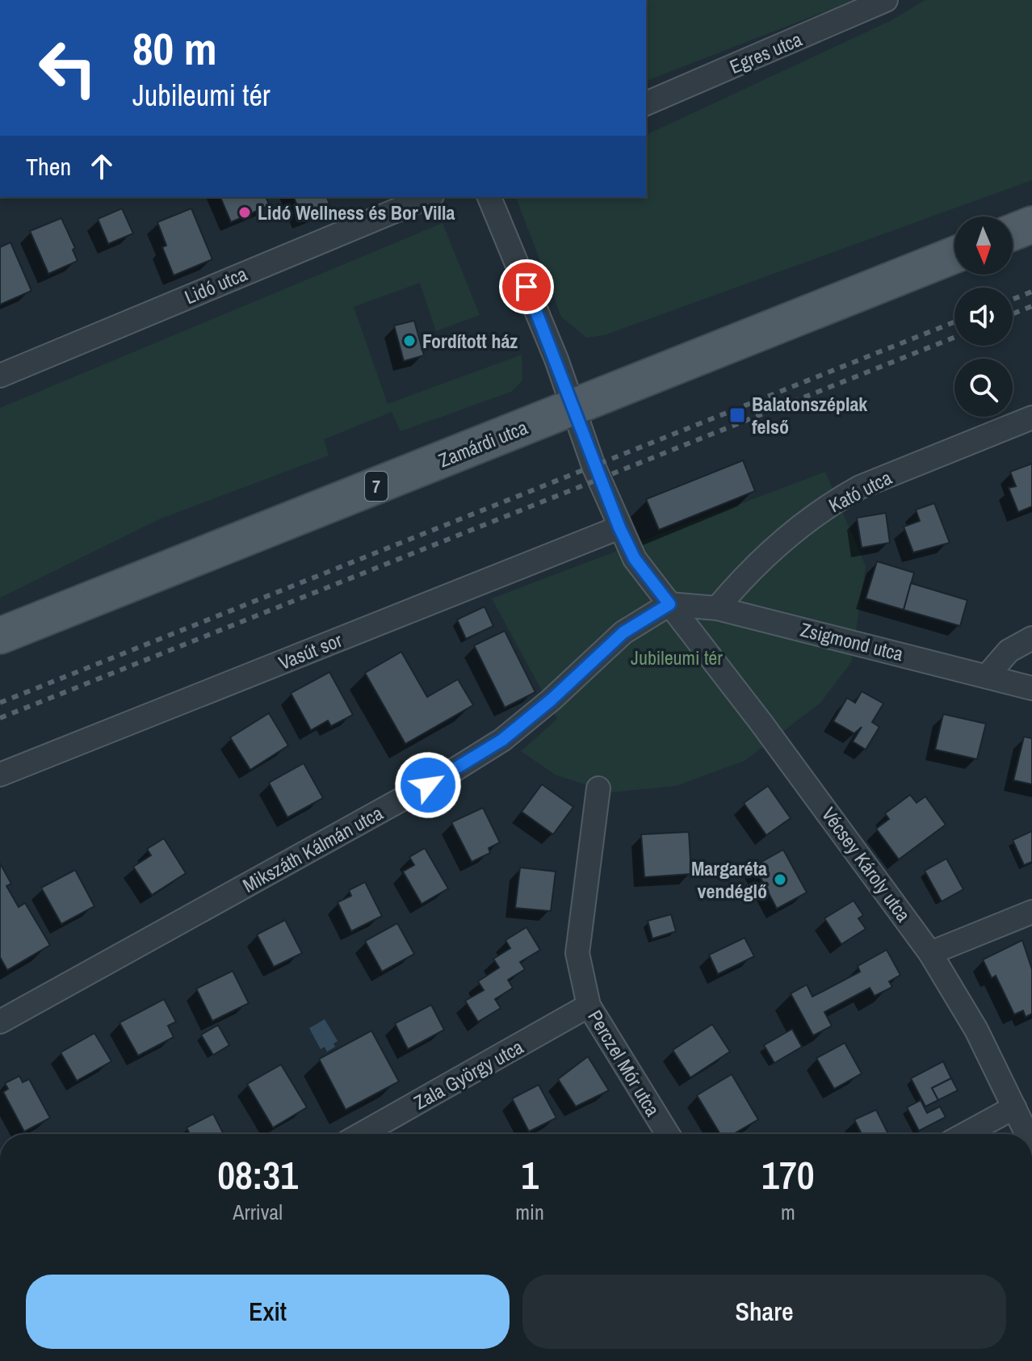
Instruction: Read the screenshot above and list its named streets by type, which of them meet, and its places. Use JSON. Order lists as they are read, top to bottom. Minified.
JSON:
{"streets":{"main road":["Zamárdi utca","7"],"street":["Egres utca","Lidó utca","Kató utca","Zsigmond utca","Vasút sor","Mikszáth Kálmán utca","Vécsey Károly utca","Perczel Mór utca","Zala György utca"]},"crossings":[["Kató utca","Zsigmond utca"],["Zsigmond utca","Mikszáth Kálmán utca"],["Zsigmond utca","Vécsey Károly utca"],["Mikszáth Kálmán utca","Vécsey Károly utca"],["Perczel Mór utca","Zala György utca"]],"parks":["Jubileumi tér"],"places":{"other":["Lidó Wellness és Bor Villa","Fordított ház","Margaréta vendéglő"],"transit":["Balatonszéplak felső"]},"north":"bottom","page":{"turn":["80 m","Jubileumi tér"],"then":"Then","eta":["08:31","Arrival","1","min","170","m"],"buttons":["Exit","Share"]}}
